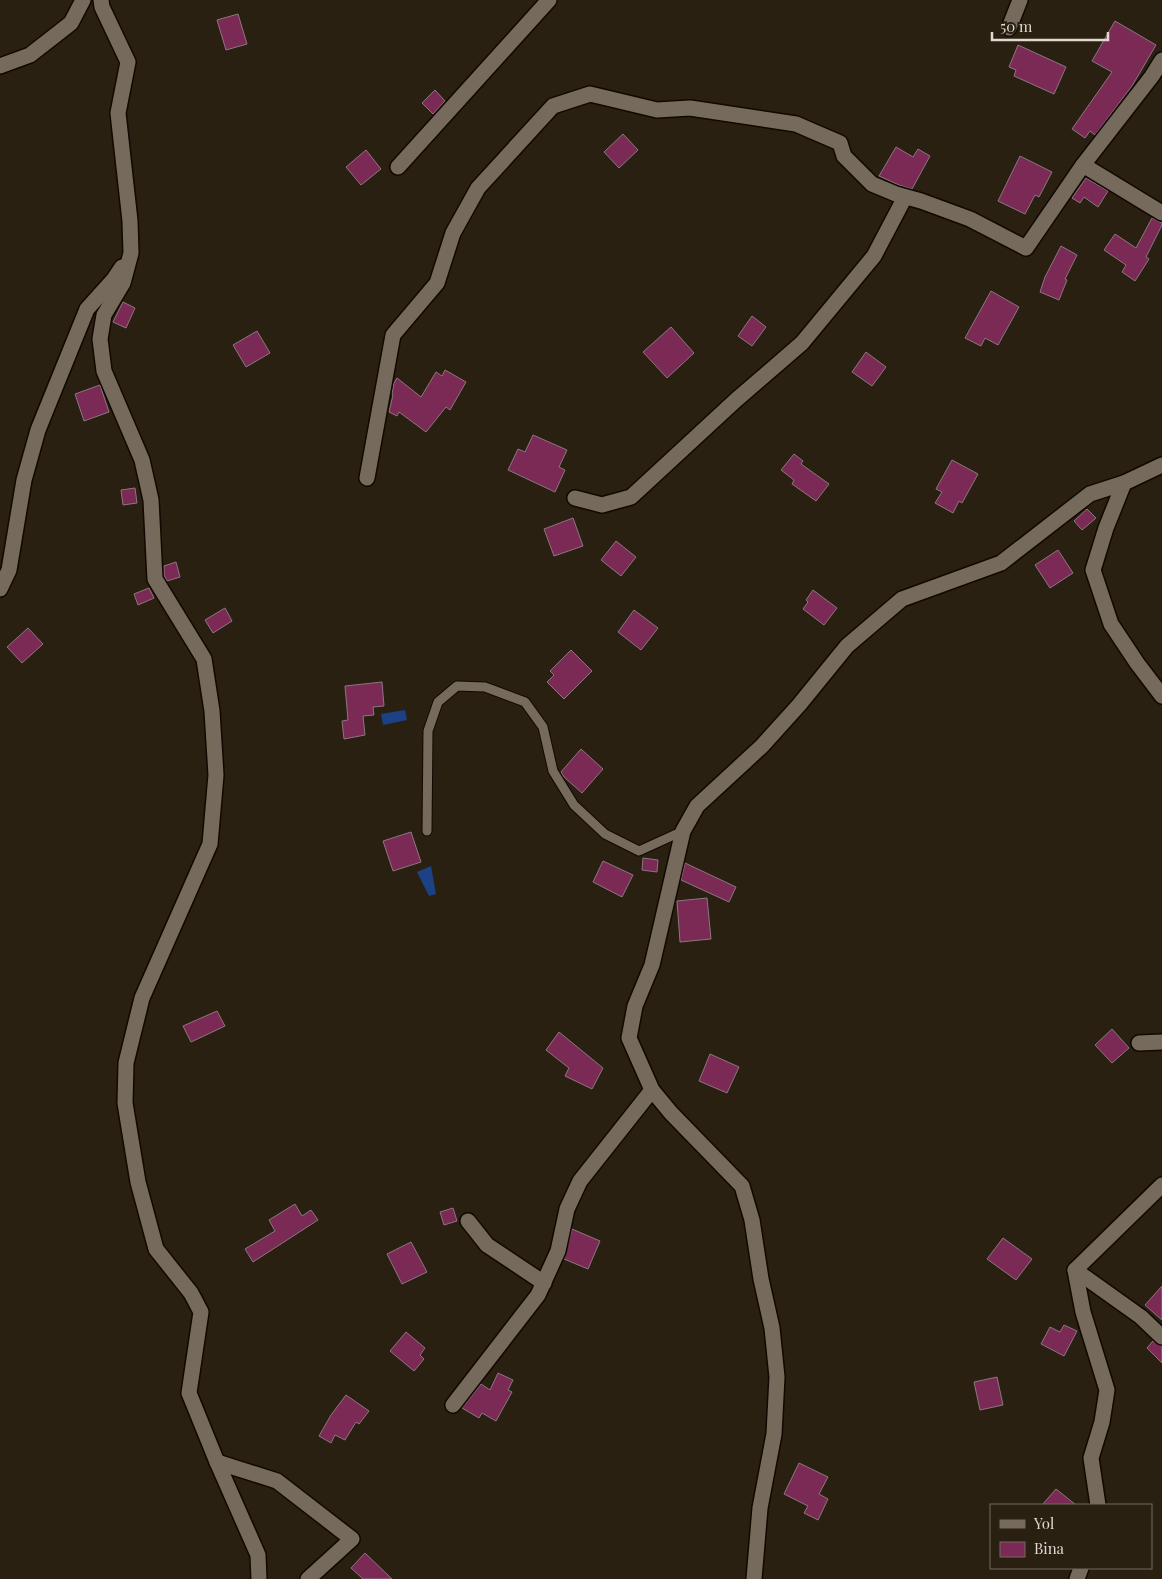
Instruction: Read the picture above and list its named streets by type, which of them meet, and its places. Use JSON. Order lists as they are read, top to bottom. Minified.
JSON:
{"legend":["Yol","Bina"],"scale_bar":"50 m"}
